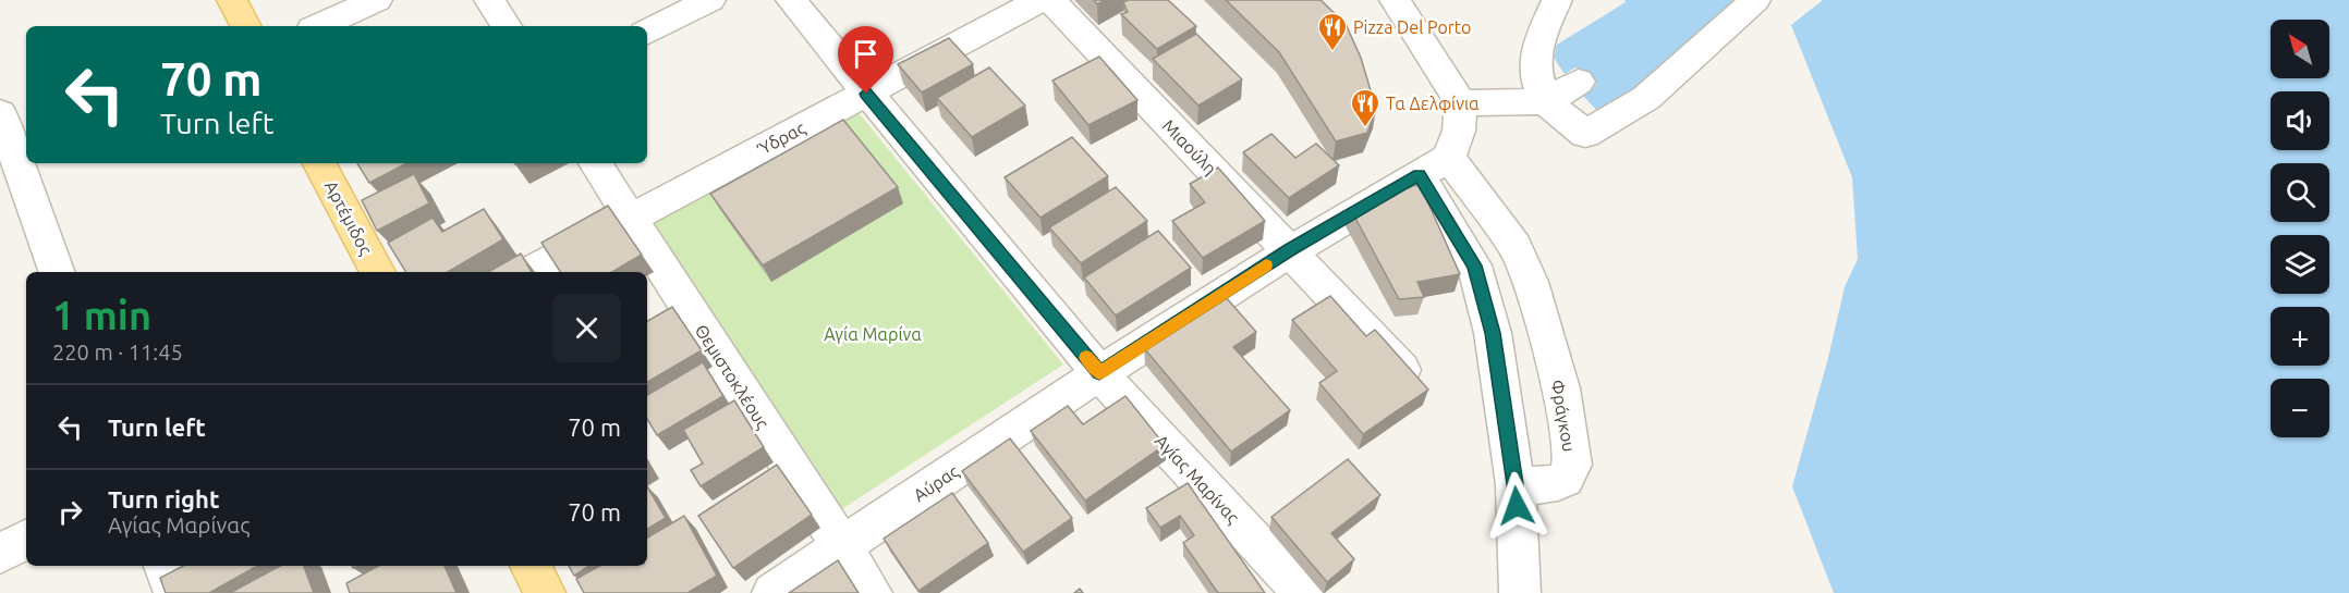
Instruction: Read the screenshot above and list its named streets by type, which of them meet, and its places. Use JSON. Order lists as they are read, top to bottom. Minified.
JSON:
{"streets":{"main road":["Αρτέμιδος"],"street":["Ύδρας","Μιαούλη","Θεμιστοκλέους","Φράγκου","Αγίας Μαρίνας","Αύρας"]},"crossings":[["Ύδρας","Θεμιστοκλέους"],["Ύδρας","Αγίας Μαρίνας"],["Μιαούλη","Αύρας"],["Θεμιστοκλέους","Αύρας"],["Φράγκου","Αύρας"],["Αγίας Μαρίνας","Αύρας"]],"parks":["Αγία Μαρίνα"],"places":{"restaurant":["Pizza Del Porto","Τα Δελφίνια"]},"north":"top left","page":{"map_buttons":["+","−"],"turn":["70 m","Turn left"],"heading":["1 min","220 m · 11:45"],"list":[{"name":"Turn left","value":"70 m"},{"name":"Turn right","note":"Αγίας Μαρίνας","value":"70 m"}]}}
